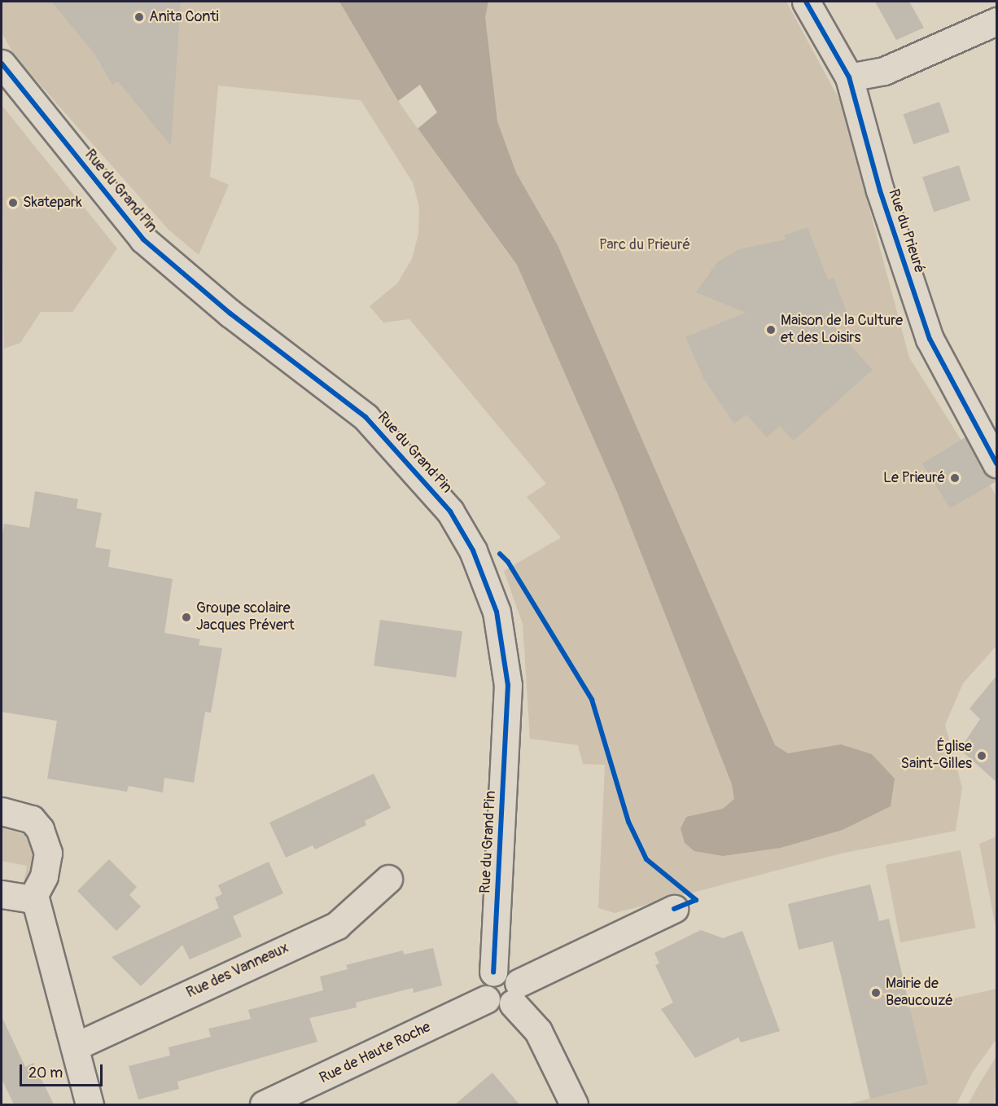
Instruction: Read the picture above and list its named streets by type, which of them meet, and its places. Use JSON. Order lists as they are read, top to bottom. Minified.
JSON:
{"streets":{"street":["Rue du Grand Pin","Rue du Prieuré","Rue des Vanneaux","Rue de Haute Roche"]},"crossings":[["Rue du Grand Pin","Rue de Haute Roche"]],"parks":["Parc du Prieuré"],"places":["Anita Conti","Skatepark","Maison de la Culture et des Loisirs","Le Prieuré","Groupe scolaire Jacques Prévert","Église Saint-Gilles","Mairie de Beaucouzé"],"scale_bar":"20 m"}
